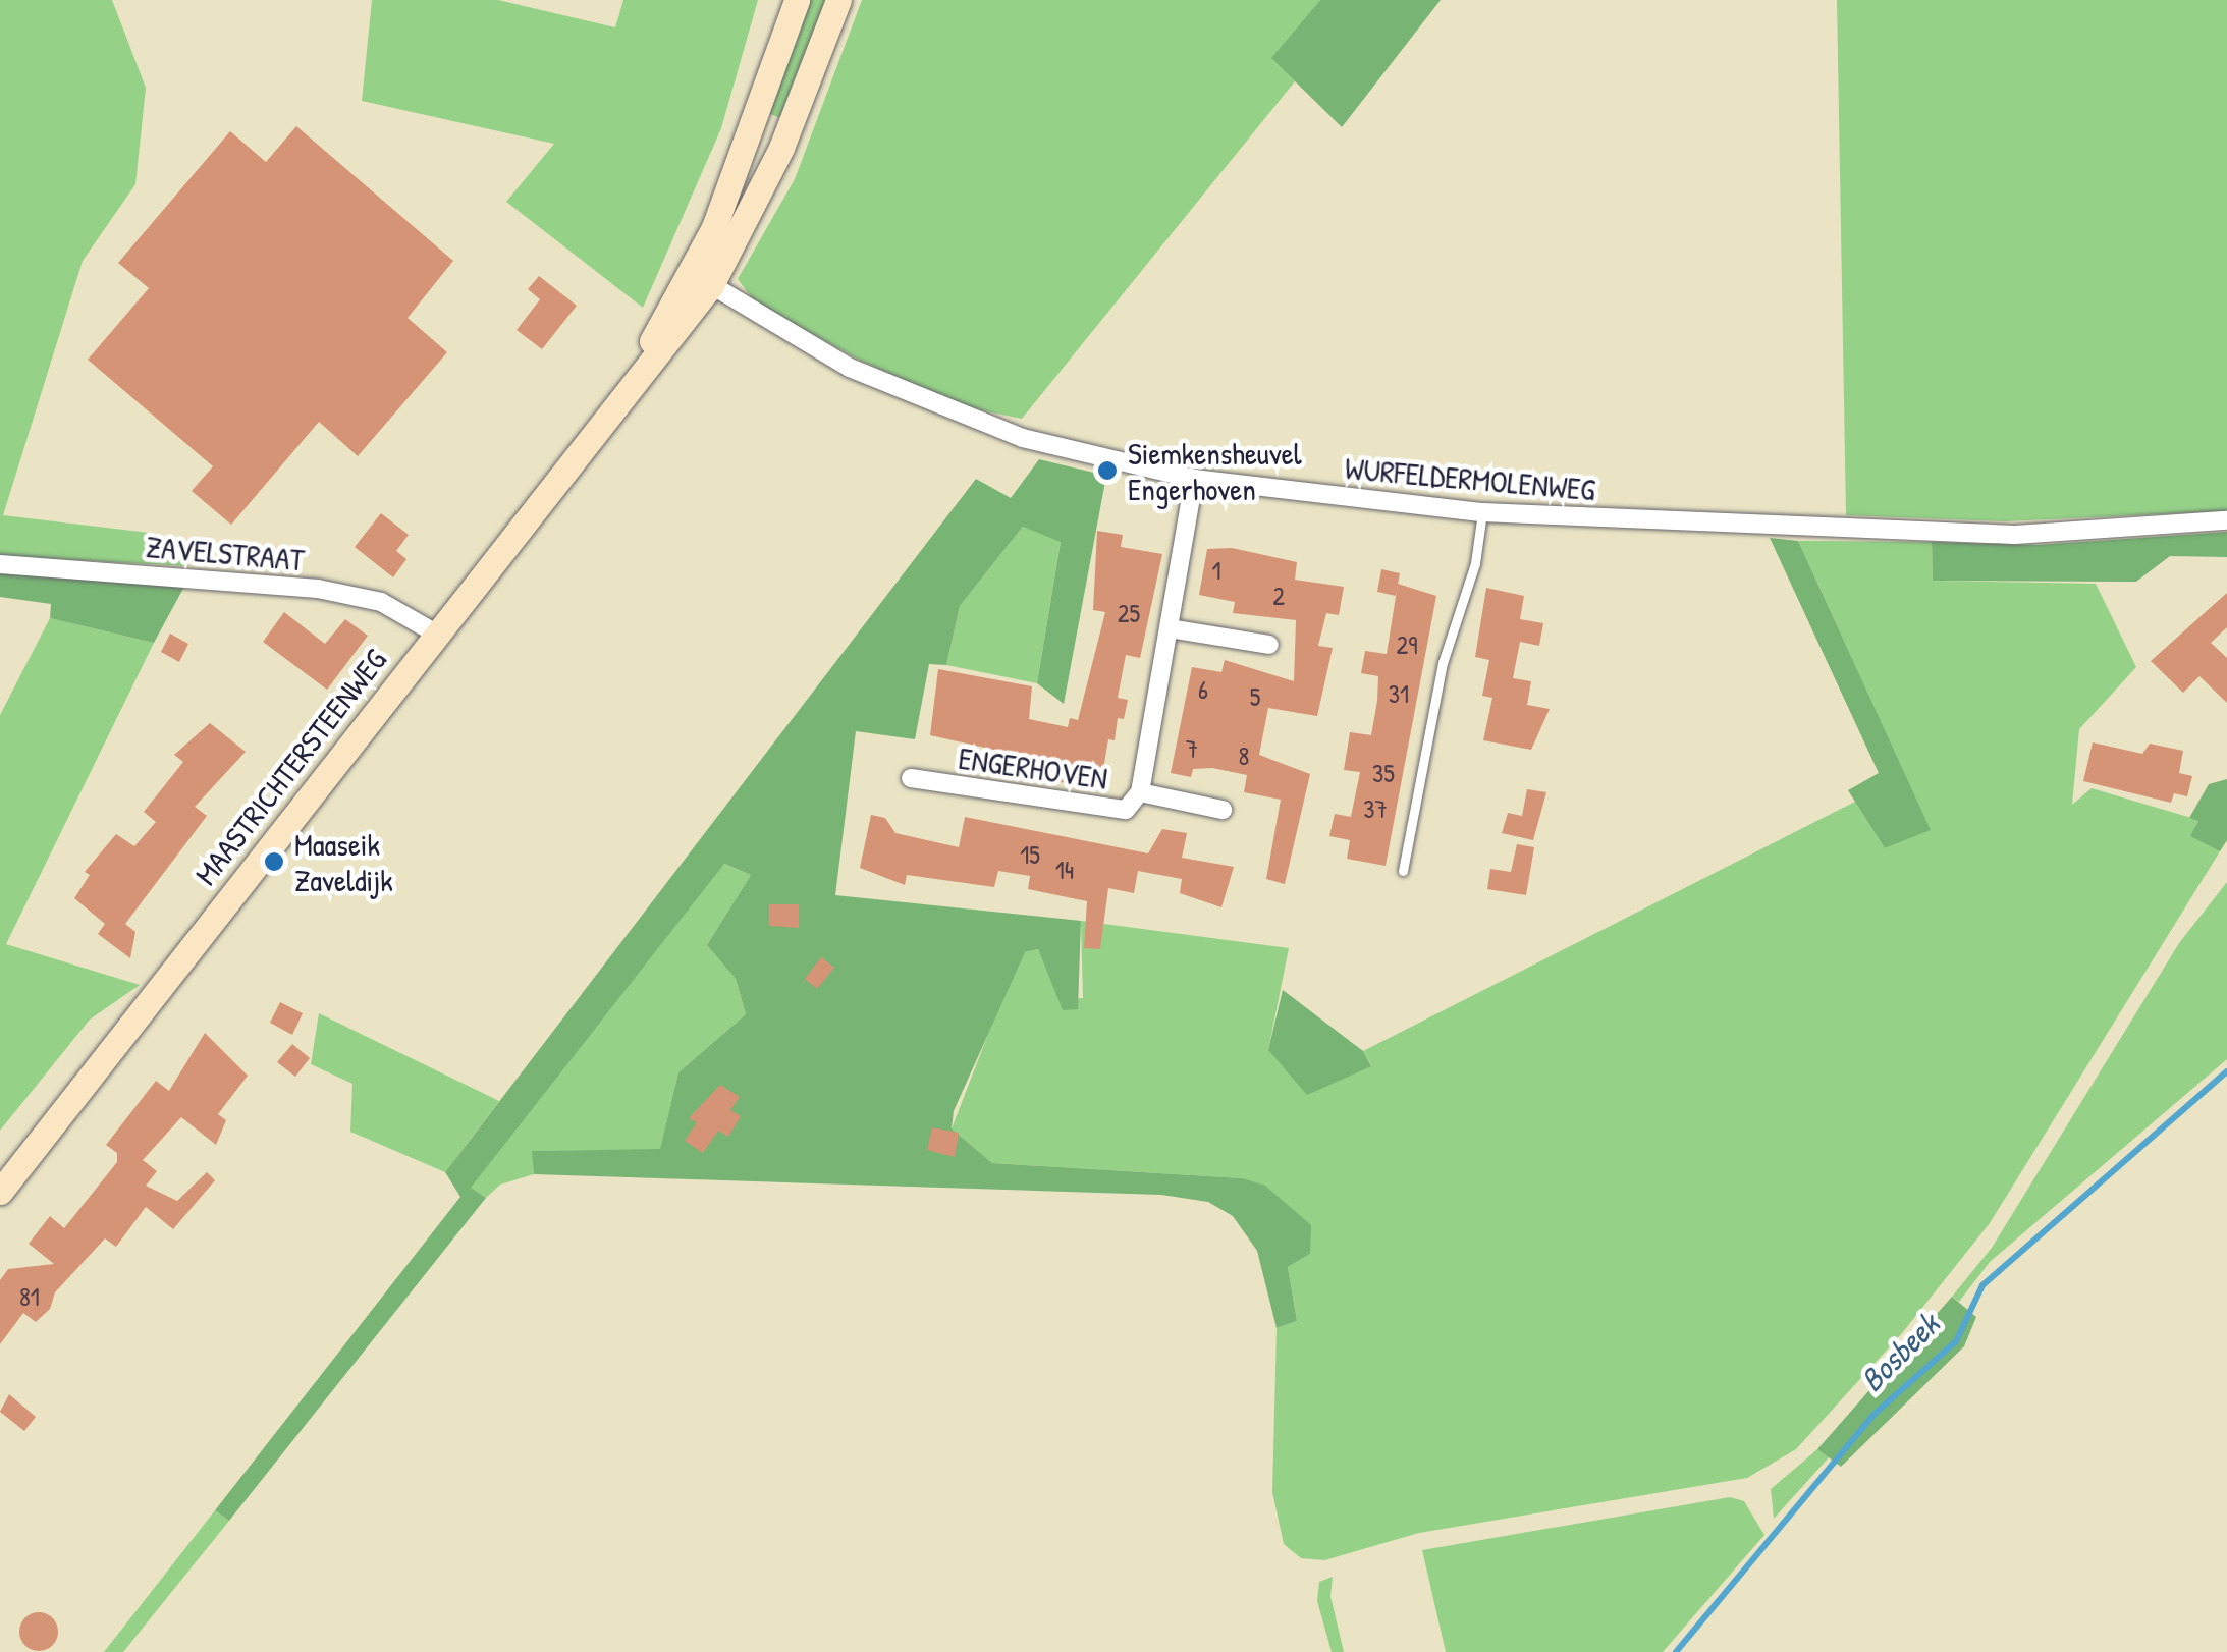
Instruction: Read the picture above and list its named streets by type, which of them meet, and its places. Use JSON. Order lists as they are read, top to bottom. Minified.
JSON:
{"streets":{"main road":["MAASTRICHTERSTEENWEG"],"street":["WURFELDERMOLENWEG","ZAVELSTRAAT","ENGERHOVEN"]},"crossings":[["WURFELDERMOLENWEG","MAASTRICHTERSTEENWEG"],["WURFELDERMOLENWEG","ENGERHOVEN"],["ZAVELSTRAAT","MAASTRICHTERSTEENWEG"]],"water":["Bosbeek"],"places":["Siemkensheuvel Engerhoven","Maaseik Zaveldijk"],"house_numbers":["1","2","25","29","6","31","5","7","8","35","37","15","14","81"]}
